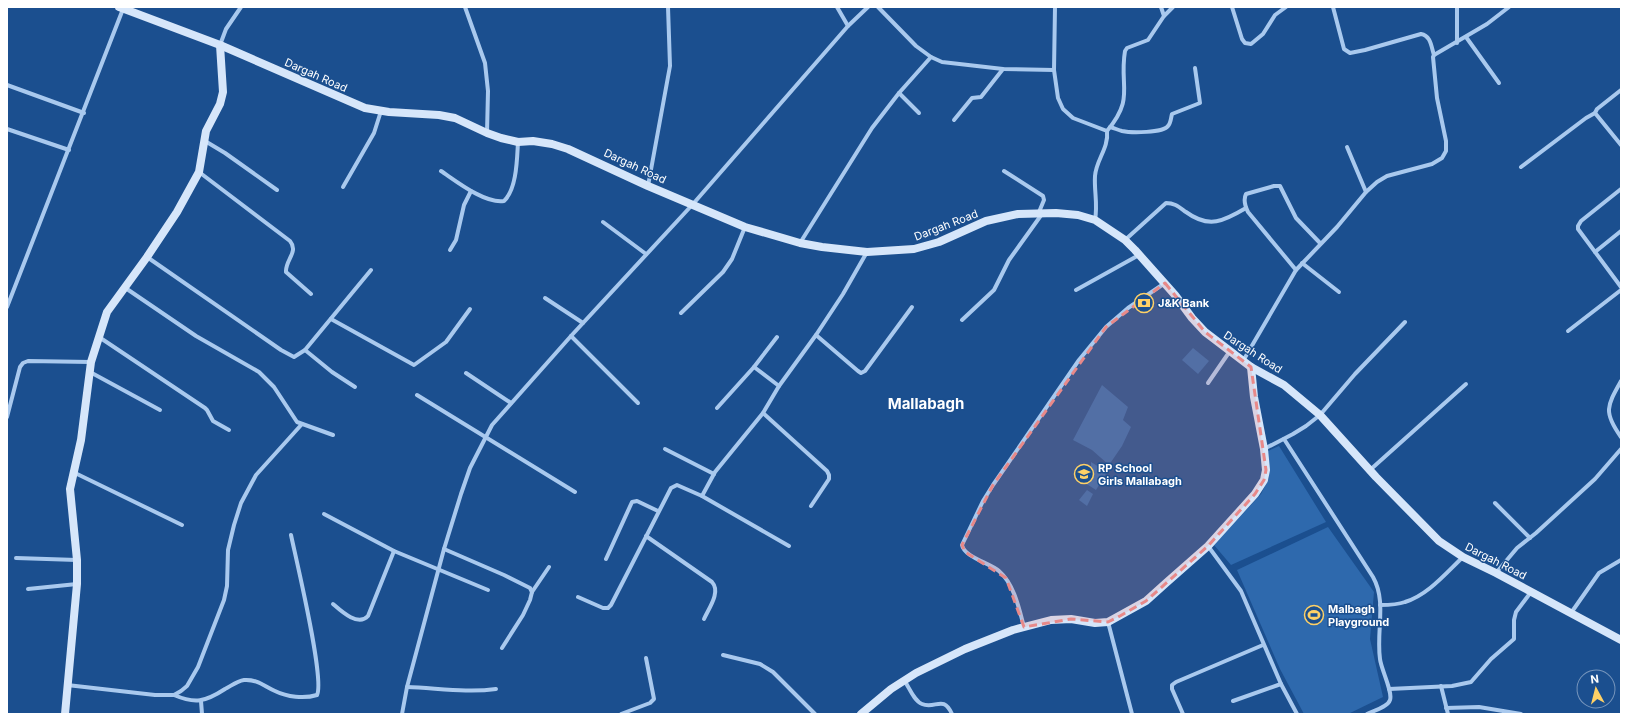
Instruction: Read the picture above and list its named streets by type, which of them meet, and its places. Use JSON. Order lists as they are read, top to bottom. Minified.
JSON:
{"streets":{"street":["Dargah Road"]},"districts":["Mallabagh"],"places":{"bank":["J&K Bank"],"school or university":["RP School Girls Mallabagh"],"sports":["Malbagh Playground"]},"north":"top"}
